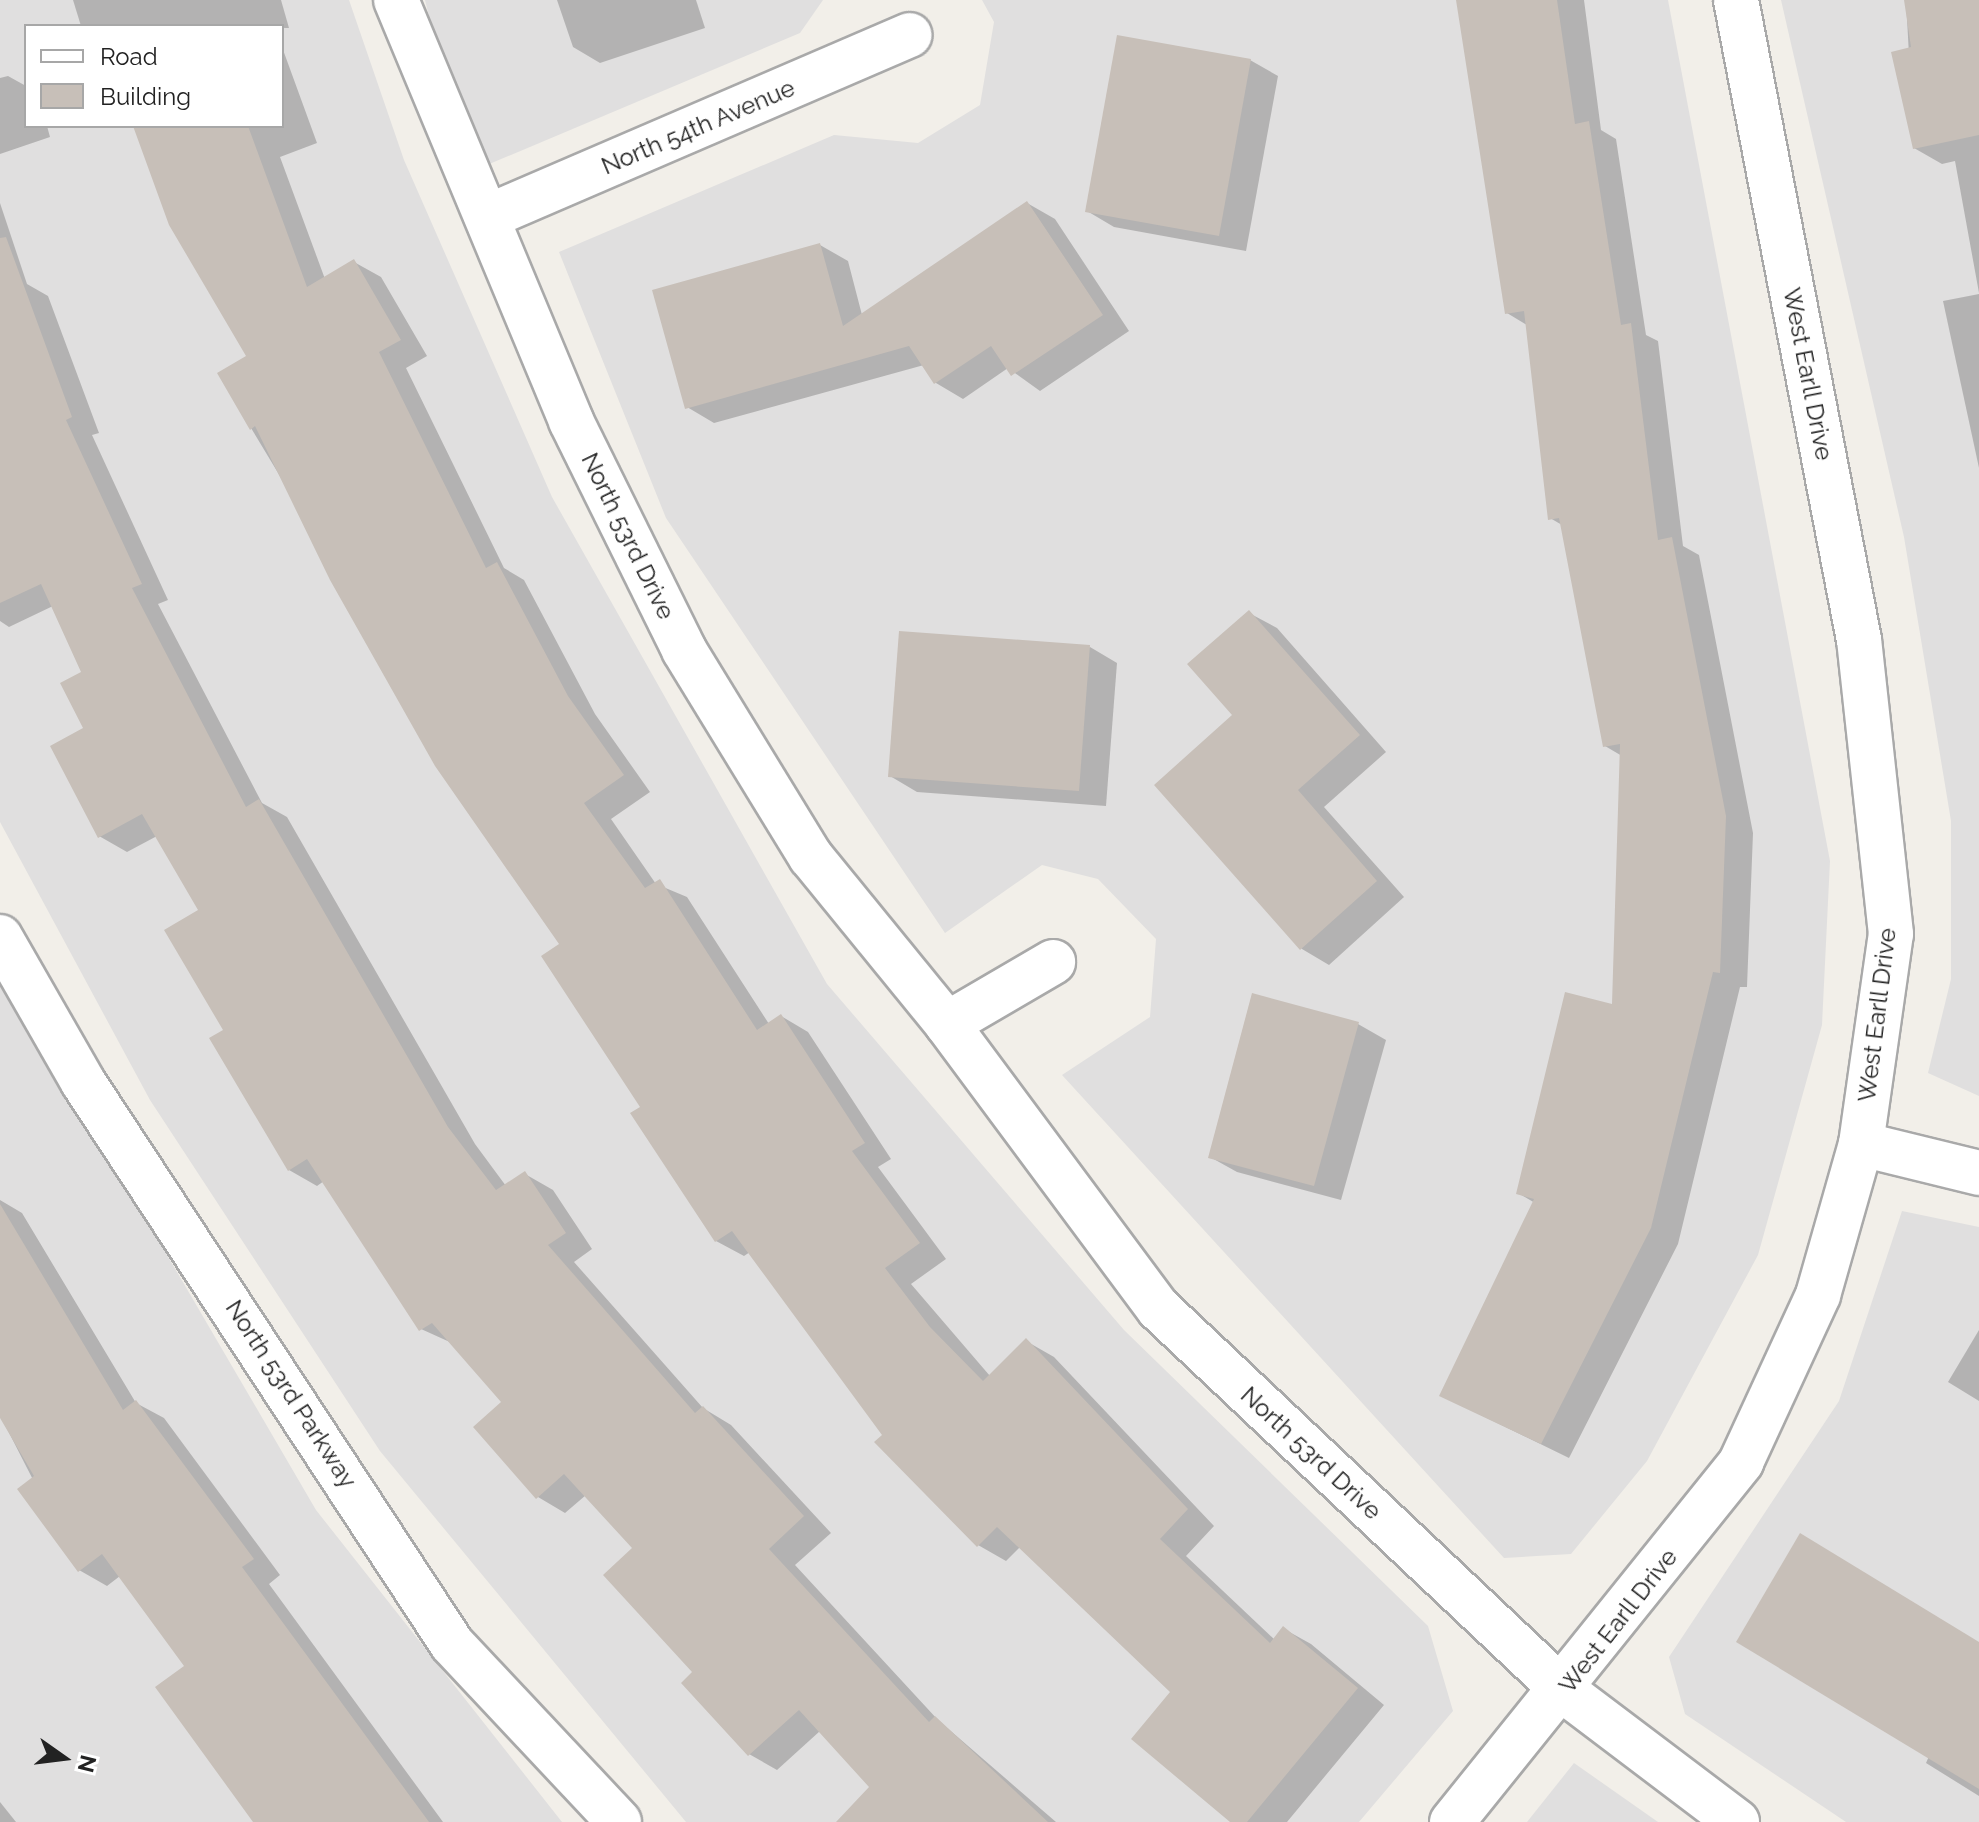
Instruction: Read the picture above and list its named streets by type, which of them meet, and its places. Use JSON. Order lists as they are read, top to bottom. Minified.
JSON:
{"streets":{"street":["North 54th Avenue","West Earll Drive","North 53rd Drive","North 53rd Parkway"]},"crossings":[["North 54th Avenue","North 53rd Drive"],["West Earll Drive","North 53rd Drive"]],"legend":["Road","Building"],"north":"right"}
